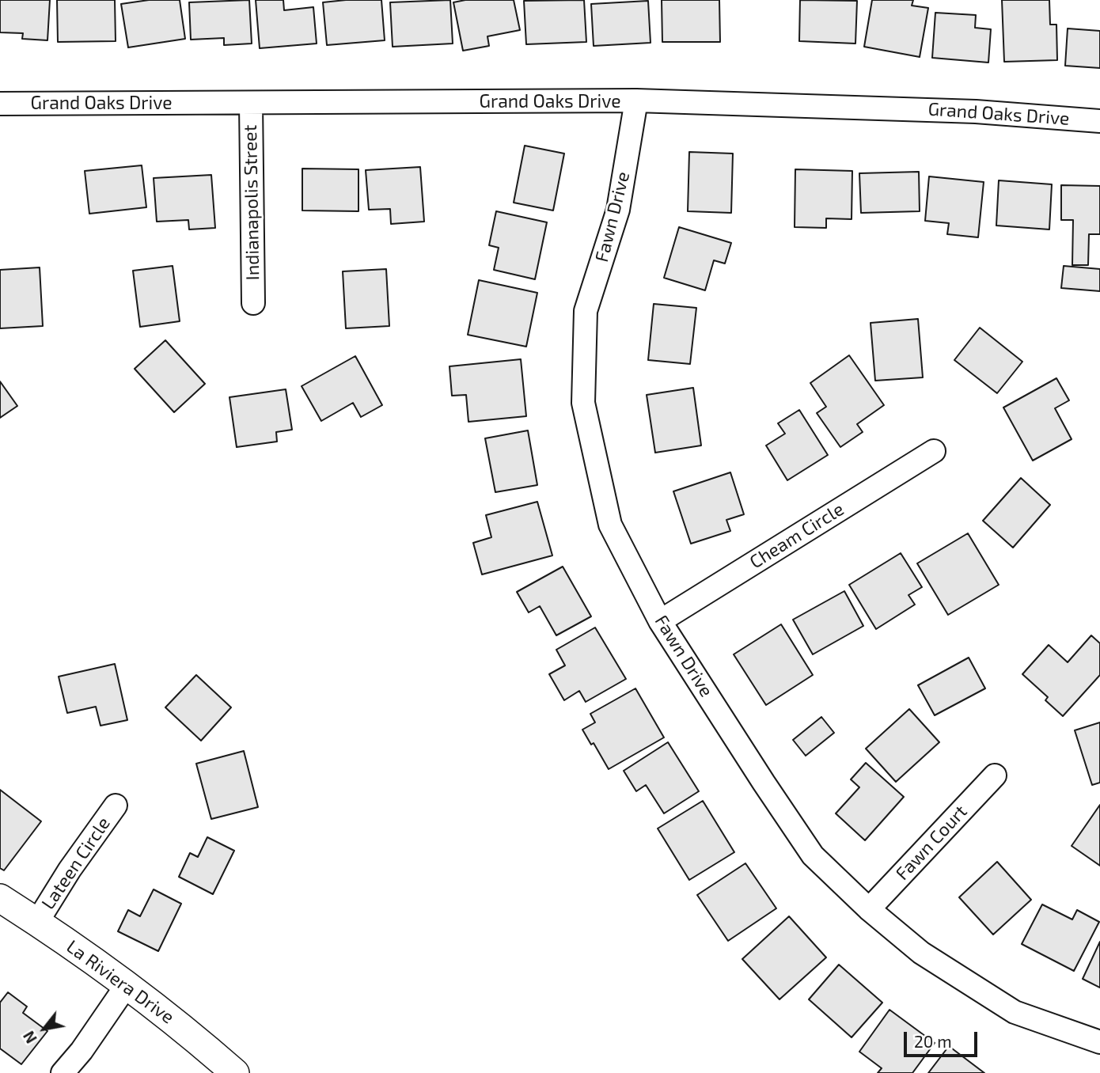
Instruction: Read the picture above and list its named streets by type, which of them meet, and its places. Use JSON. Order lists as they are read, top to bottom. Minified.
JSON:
{"streets":{"street":["Grand Oaks Drive","Indianapolis Street","Fawn Drive","Cheam Circle","Fawn Court","Lateen Circle","La Riviera Drive"]},"crossings":[["Grand Oaks Drive","Indianapolis Street"],["Grand Oaks Drive","Fawn Drive"],["Fawn Drive","Cheam Circle"],["Fawn Drive","Fawn Court"],["Lateen Circle","La Riviera Drive"]],"scale_bar":"20 m","north":"bottom left"}
